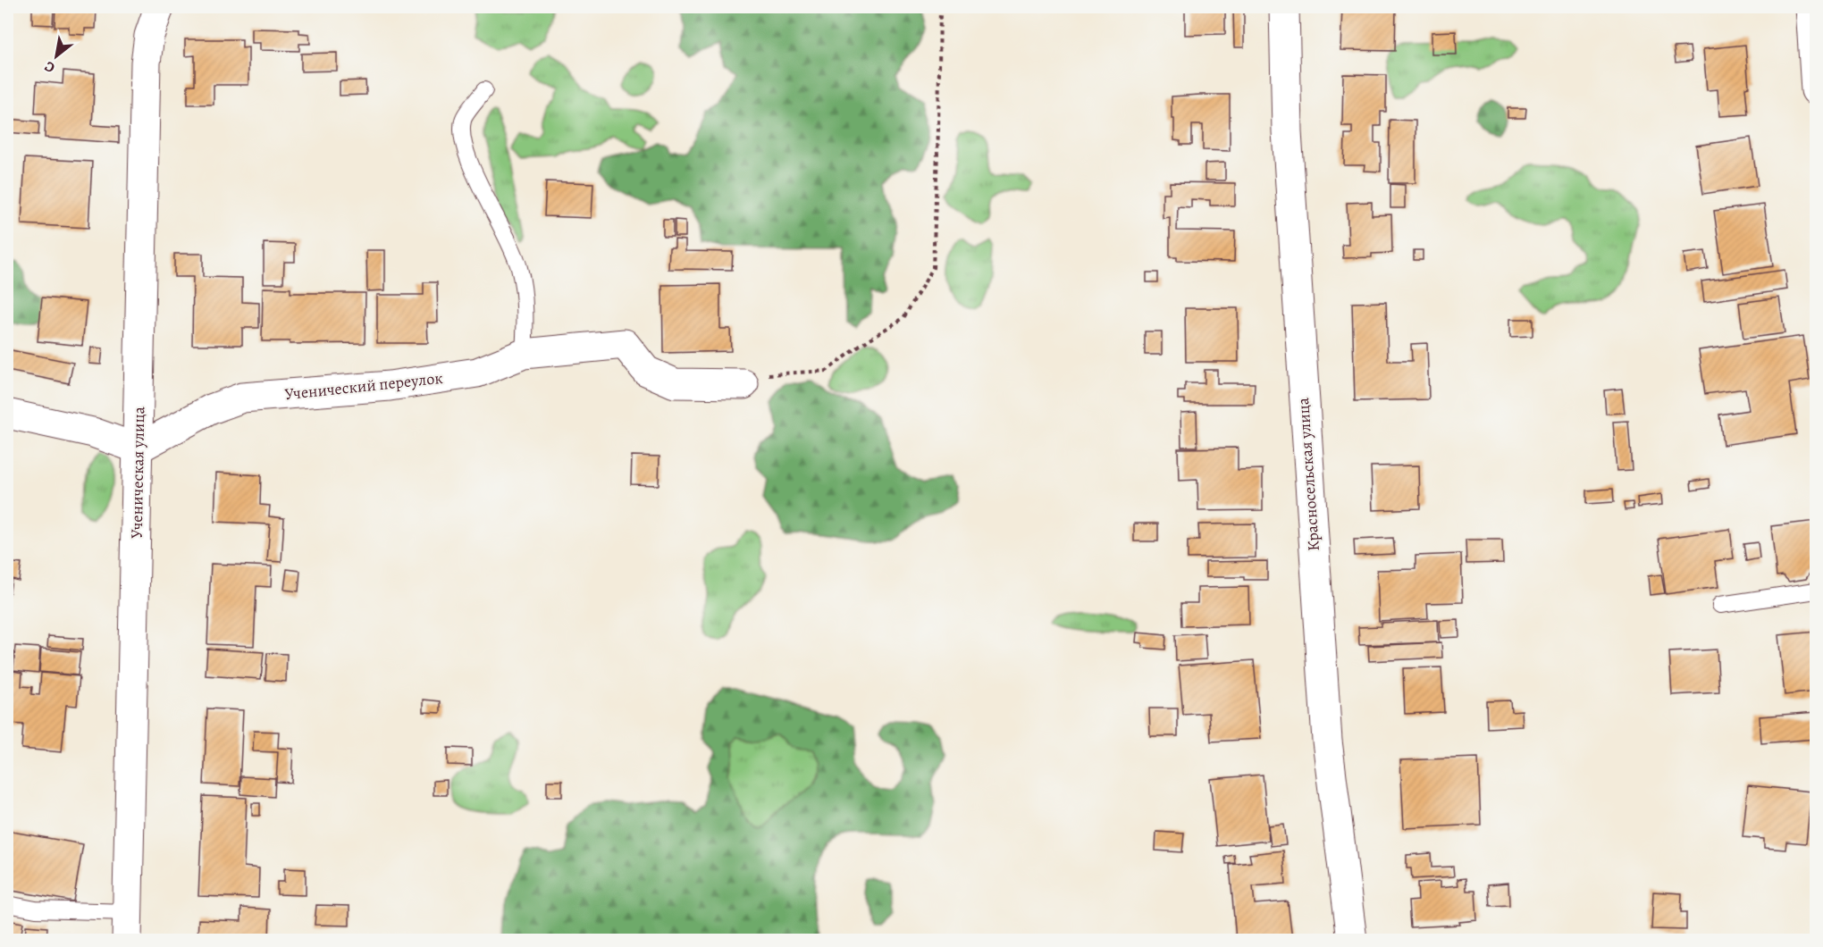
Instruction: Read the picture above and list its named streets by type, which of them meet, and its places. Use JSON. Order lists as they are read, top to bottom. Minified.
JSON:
{"streets":{"street":["Ученический переулок","Ученическая улица","Красносельская улица"]},"crossings":[["Ученический переулок","Ученическая улица"]],"north":"bottom left"}
